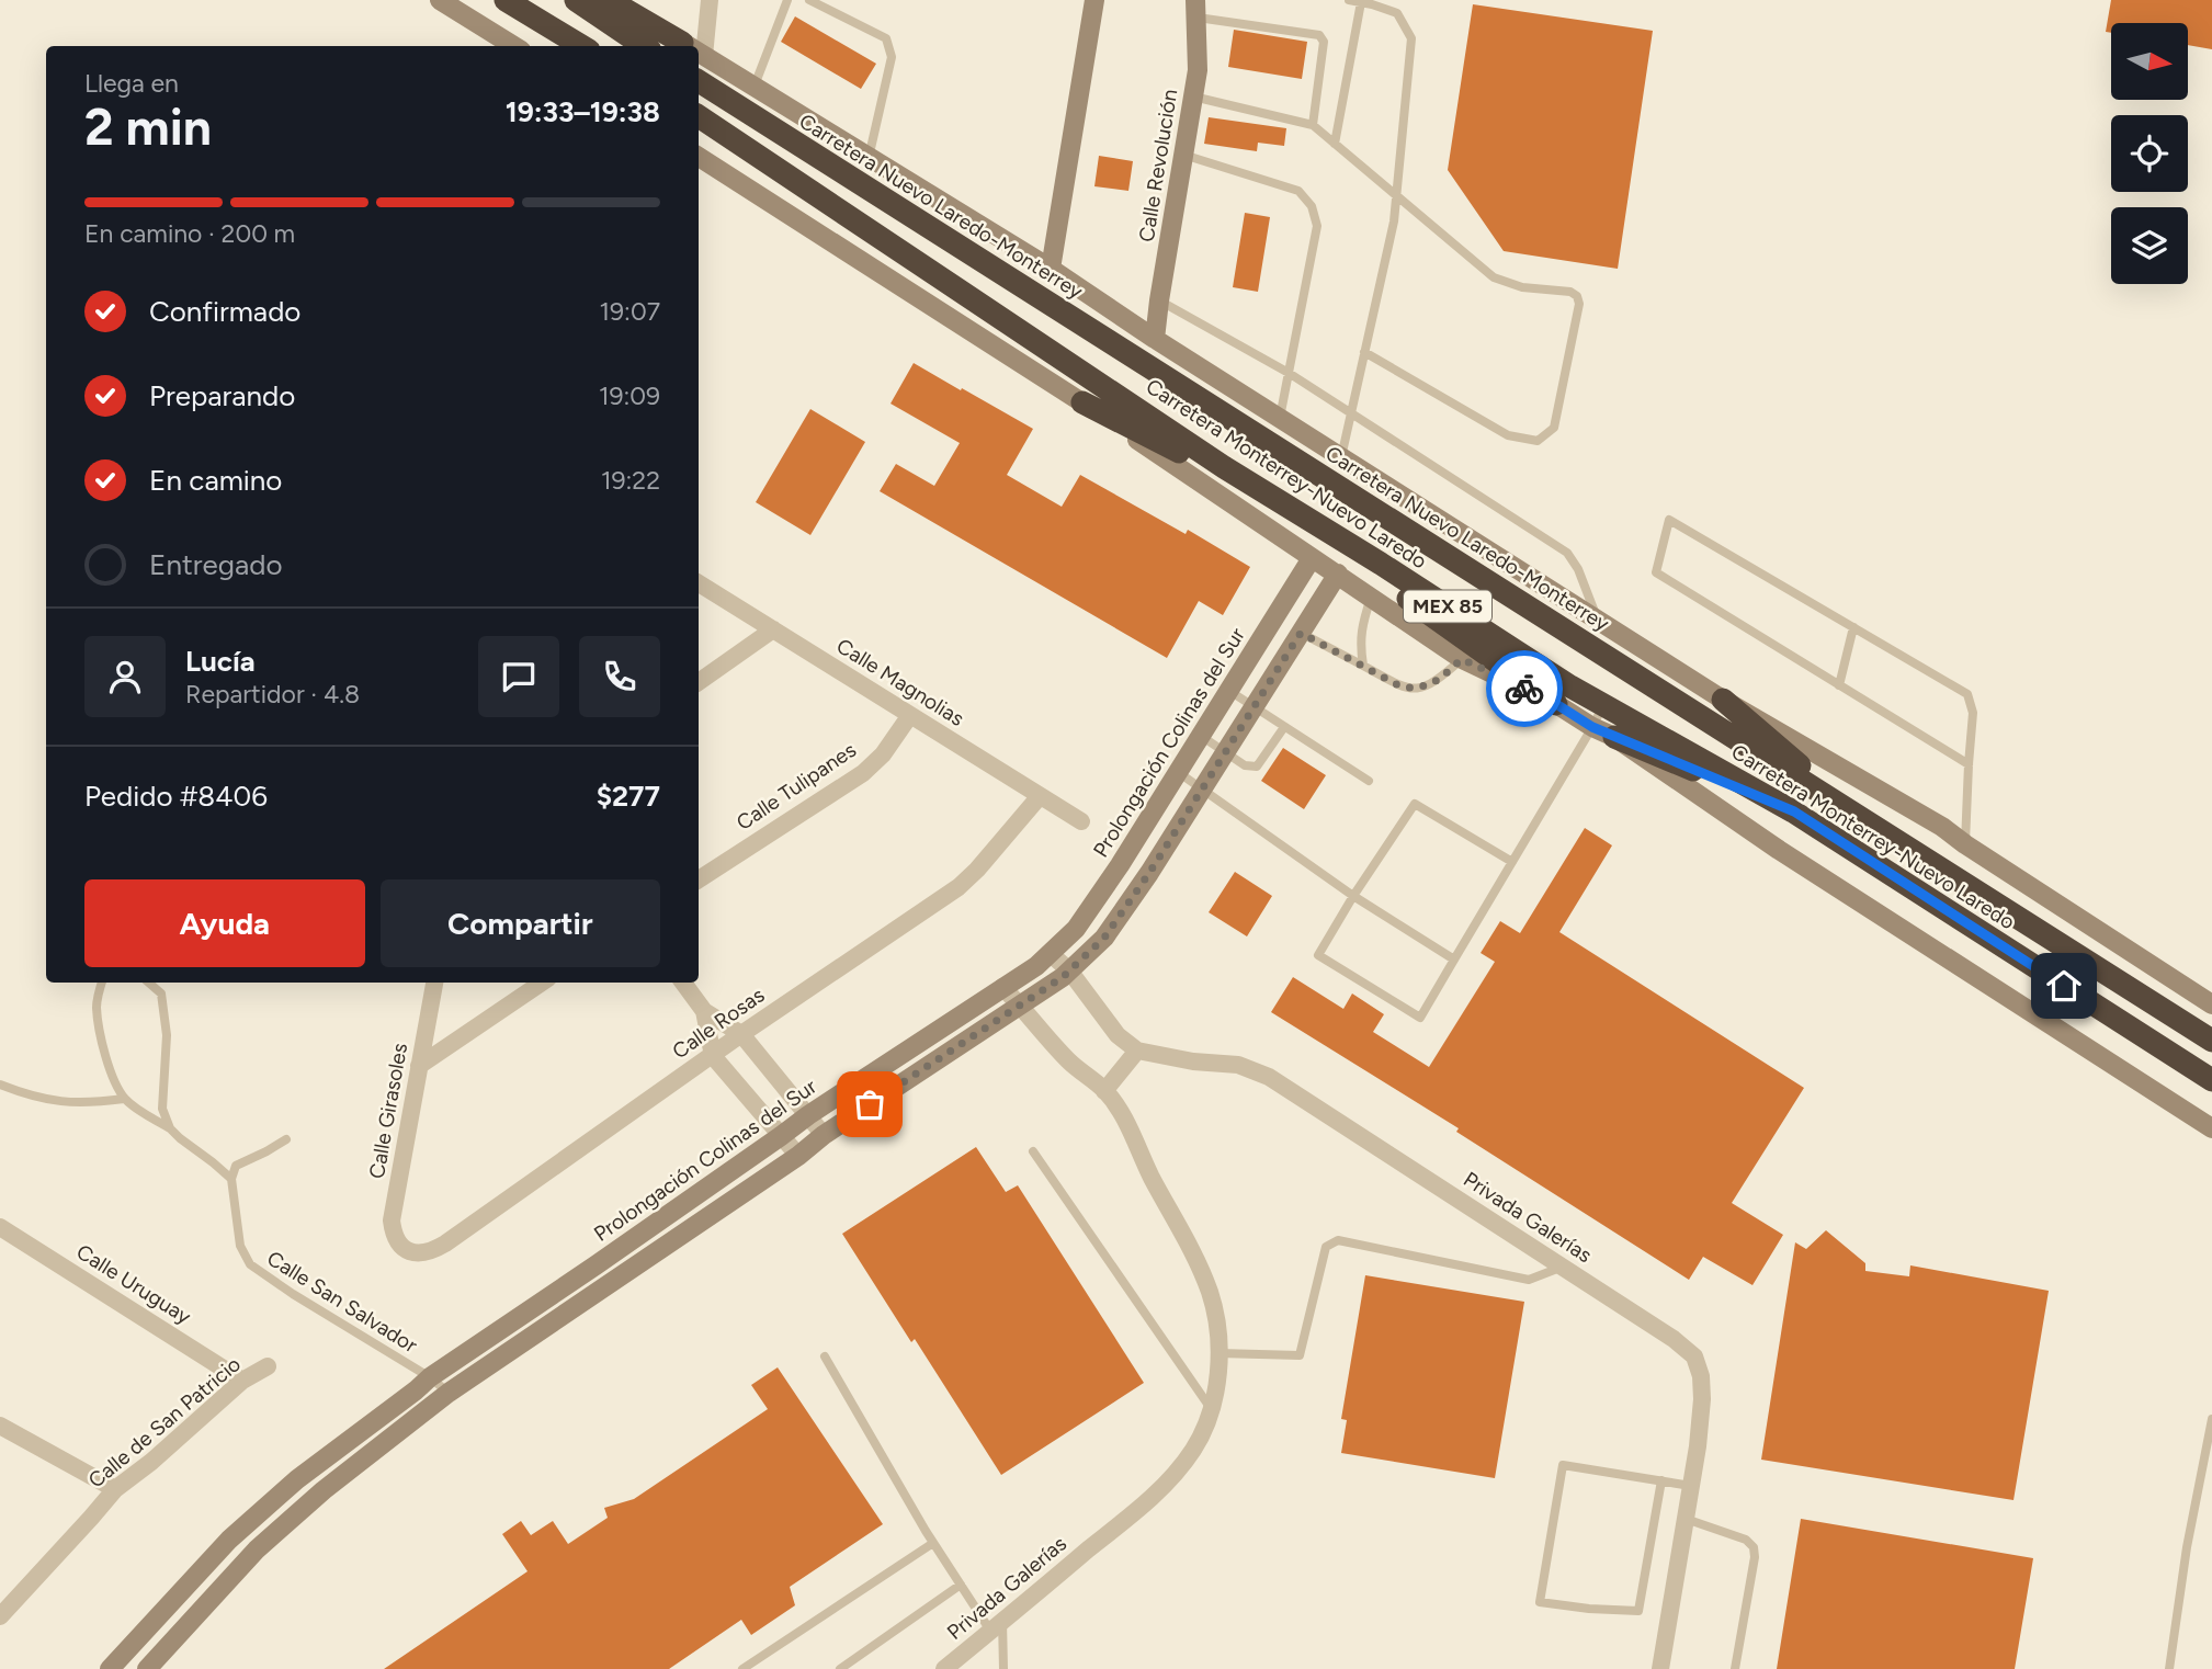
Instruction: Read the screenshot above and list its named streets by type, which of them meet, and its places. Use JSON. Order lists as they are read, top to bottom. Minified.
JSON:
{"streets":{"highway":["Carretera Nuevo Laredo-Monterrey","Carretera Monterrey-Nuevo Laredo","MEX 85"],"street":["Calle Revolución","Calle Magnolias","Prolongación Colinas del Sur","Calle Tulipanes","Calle Rosas","Calle Girasoles","Privada Galerías","Calle Uruguay","Calle de San Patricio"],"lane":["Calle San Salvador"]},"crossings":[["Calle Magnolias","Calle Tulipanes"],["Calle Magnolias","Calle Rosas"],["Prolongación Colinas del Sur","Privada Galerías"],["Prolongación Colinas del Sur","Calle San Salvador"],["Calle Rosas","Calle Girasoles"],["Calle Uruguay","Calle de San Patricio"]],"north":"right","page":{"heading":["2 min","Llega en","19:33–19:38"],"panel":["Lucía","Repartidor · 4.8","Pedido #8406","$277"],"bar":"En camino · 200 m","list":[["Confirmado","19:07"],["Preparando","19:09"],["En camino","19:22"],"Entregado"],"buttons":["Ayuda","Compartir"]}}
